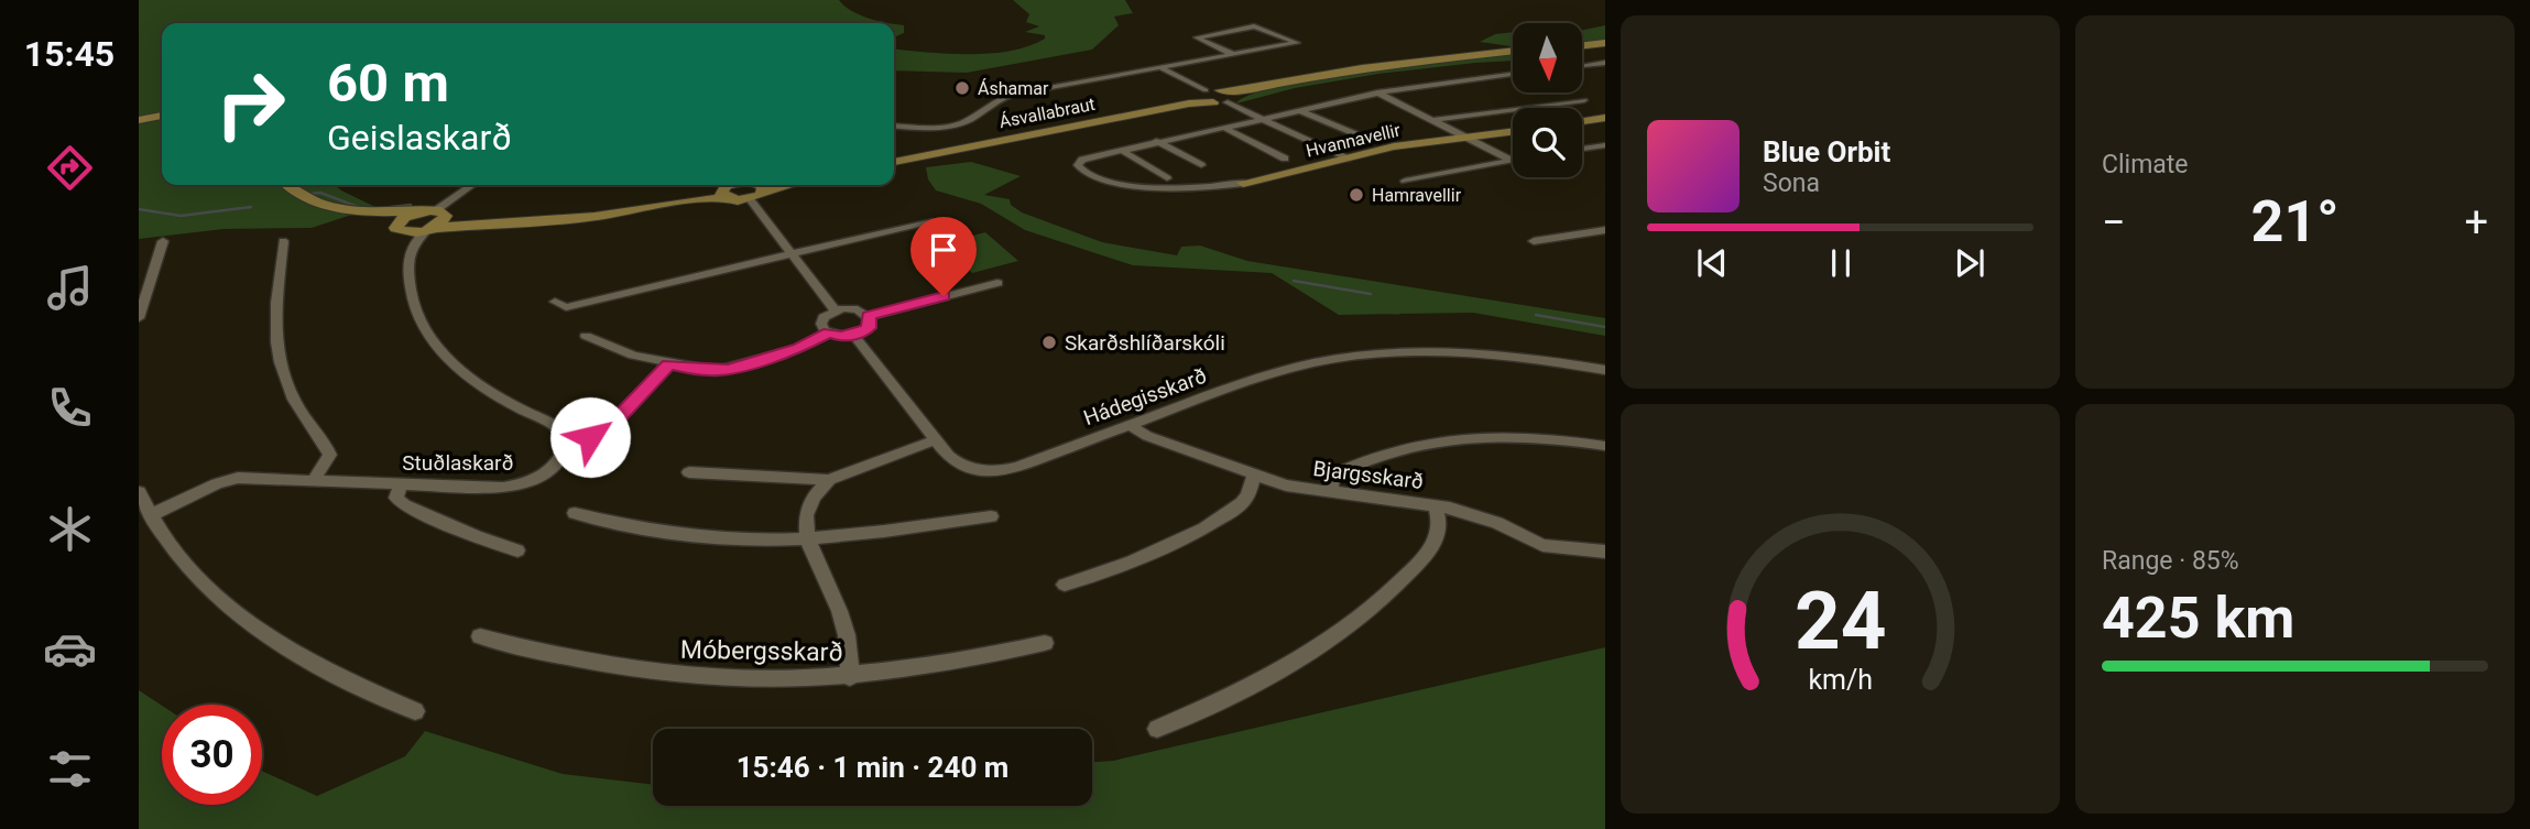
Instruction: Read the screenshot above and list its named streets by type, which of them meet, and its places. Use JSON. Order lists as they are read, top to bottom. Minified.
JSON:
{"streets":{"main road":["Ásvallabraut","Hvannavellir"],"street":["Hádegisskarð","Stuðlaskarð","Bjargsskarð","Móbergsskarð"]},"crossings":[["Hádegisskarð","Bjargsskarð"]],"places":["Áshamar","Hamravellir","Skarðshlíðarskóli"],"north":"bottom","page":{"tabs":"15:45","tile":["Climate",["Range · 85%","425 km"]],"turn":["60 m","Geislaskarð"],"song":["Blue Orbit","Sona"],"heat":["−","21°","+"],"limit":"30","trip":"15:46 · 1 min · 240 m","gauge":["24","km/h"]}}
